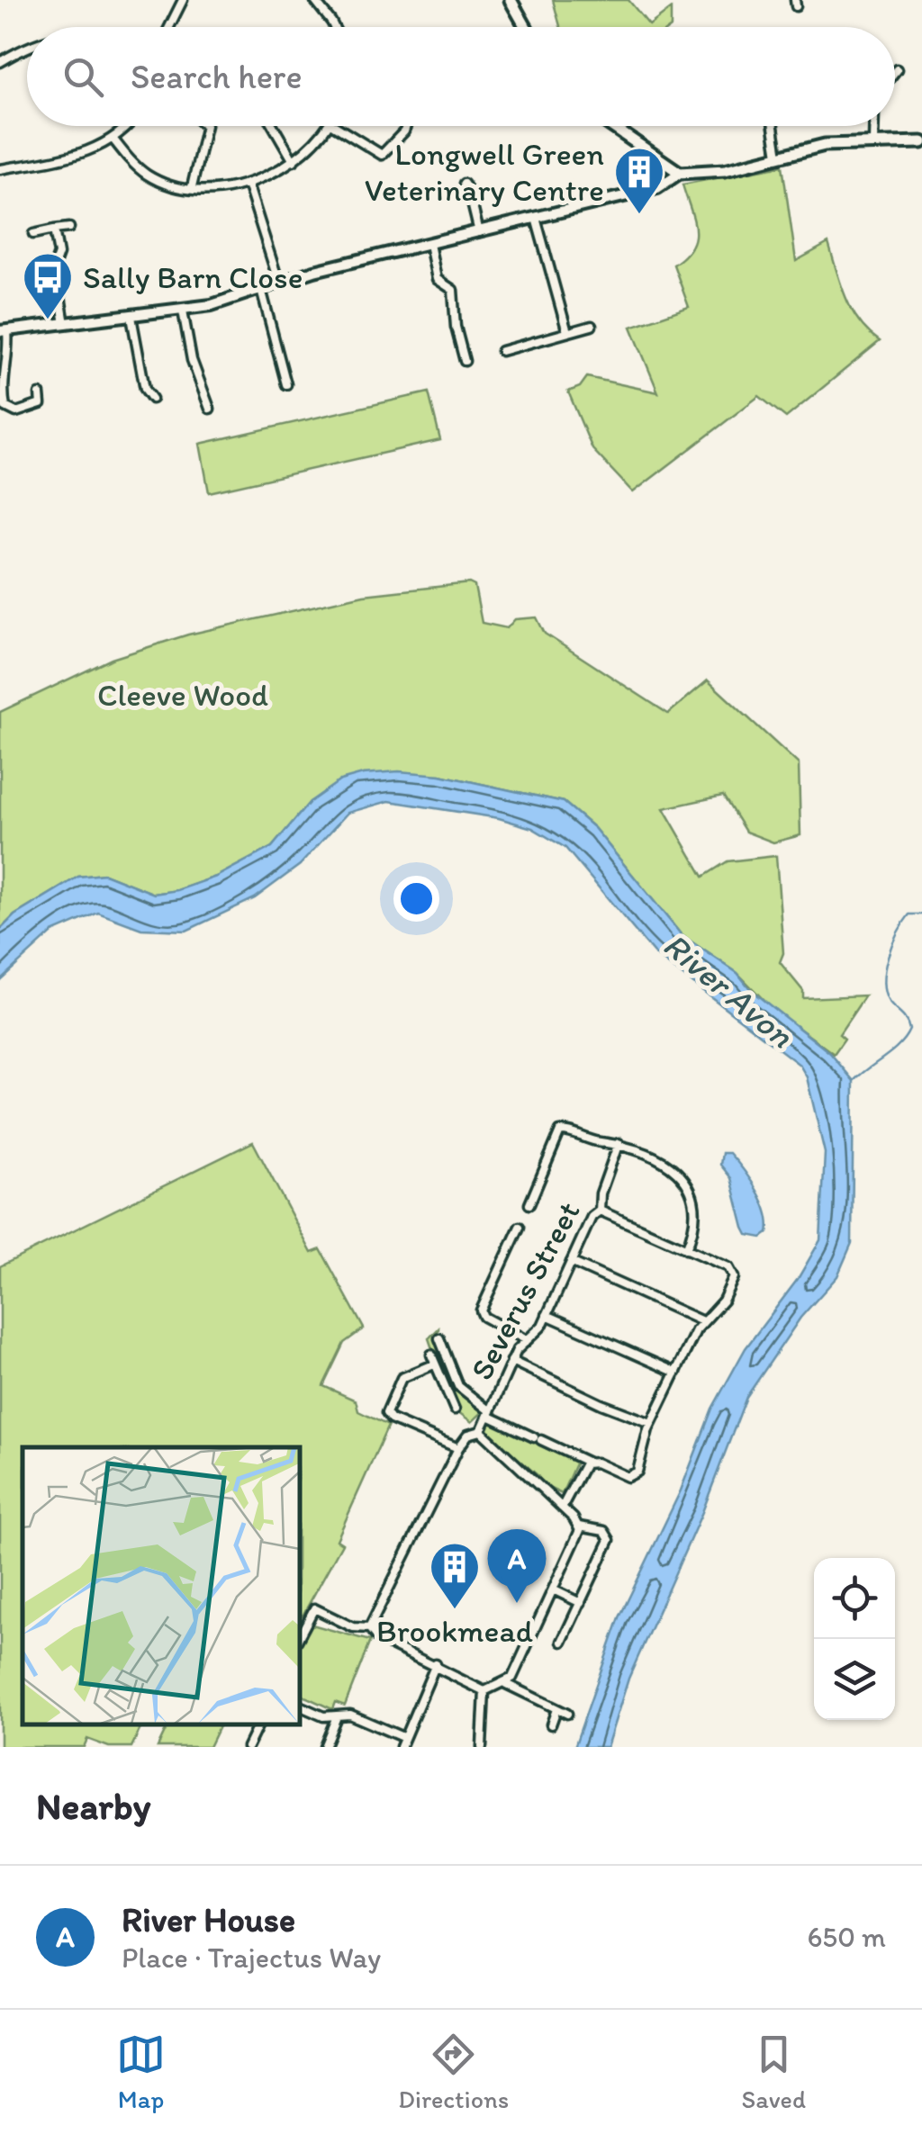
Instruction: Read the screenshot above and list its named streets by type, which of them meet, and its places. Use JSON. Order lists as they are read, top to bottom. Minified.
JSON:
{"streets":{"street":["Severus Street"]},"water":["River Avon"],"parks":["Cleeve Wood"],"places":{"building":["Longwell Green Veterinary Centre","Brookmead"],"bus stop":["Sally Barn Close"]},"page":{"search":"Search here","pins":"A","heading":"Nearby","list":[{"mark":"A","name":"River House","note":"Place · Trajectus Way","value":"650 m"}],"nav":["Map","Directions","Saved"]}}
